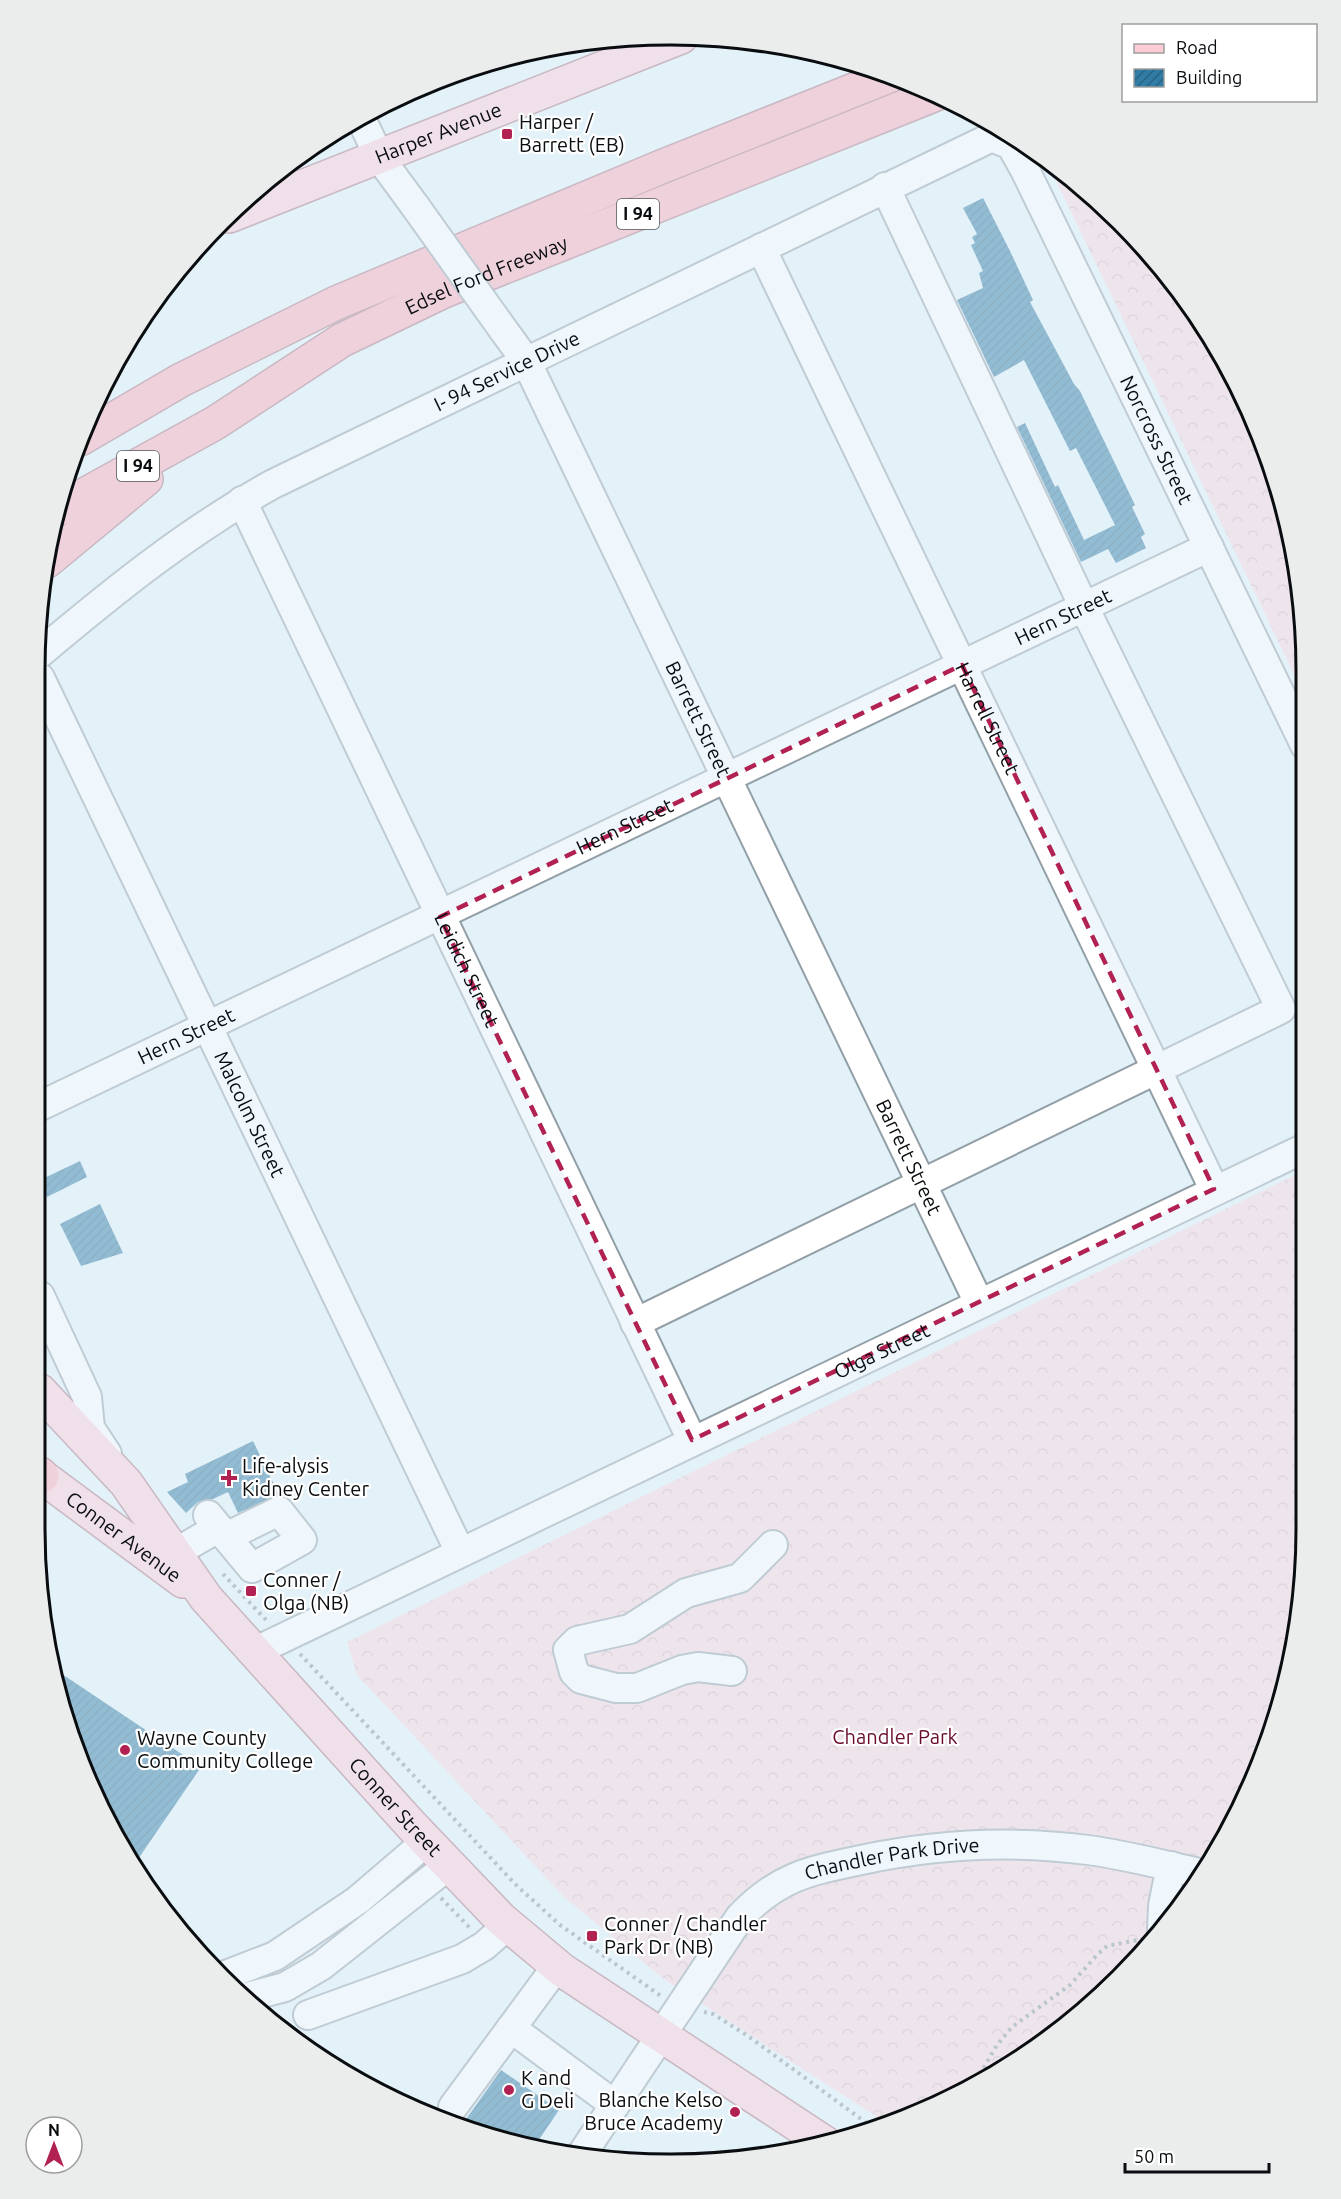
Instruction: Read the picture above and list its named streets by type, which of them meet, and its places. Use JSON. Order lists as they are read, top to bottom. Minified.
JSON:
{"streets":{"highway":["I 94","Edsel Ford Freeway"],"main road":["Harper Avenue","Conner Avenue","Conner Street"],"street":["I- 94 Service Drive","Norcross Street","Hern Street","Barrett Street","Harrell Street","Leidich Street","Malcolm Street","Olga Street","Chandler Park Drive"]},"crossings":[["Harper Avenue","Barrett Street"],["I- 94 Service Drive","Barrett Street"],["I- 94 Service Drive","Harrell Street"],["I- 94 Service Drive","Leidich Street"],["Norcross Street","Hern Street"],["Hern Street","Barrett Street"],["Hern Street","Harrell Street"],["Hern Street","Leidich Street"],["Hern Street","Malcolm Street"],["Barrett Street","Olga Street"],["Harrell Street","Olga Street"],["Leidich Street","Olga Street"],["Malcolm Street","Olga Street"],["Olga Street","Conner Street"],["Conner Avenue","Conner Street"],["Conner Street","Chandler Park Drive"]],"parks":["Chandler Park"],"places":{"transit":["Harper / Barrett (EB)","Conner / Olga (NB)","Conner / Chandler Park Dr (NB)"],"health":["Life-alysis Kidney Center"],"other":["Wayne County Community College","K and G Deli","Blanche Kelso Bruce Academy"]},"legend":["Road","Building"],"scale_bar":"50 m","north":"top"}
